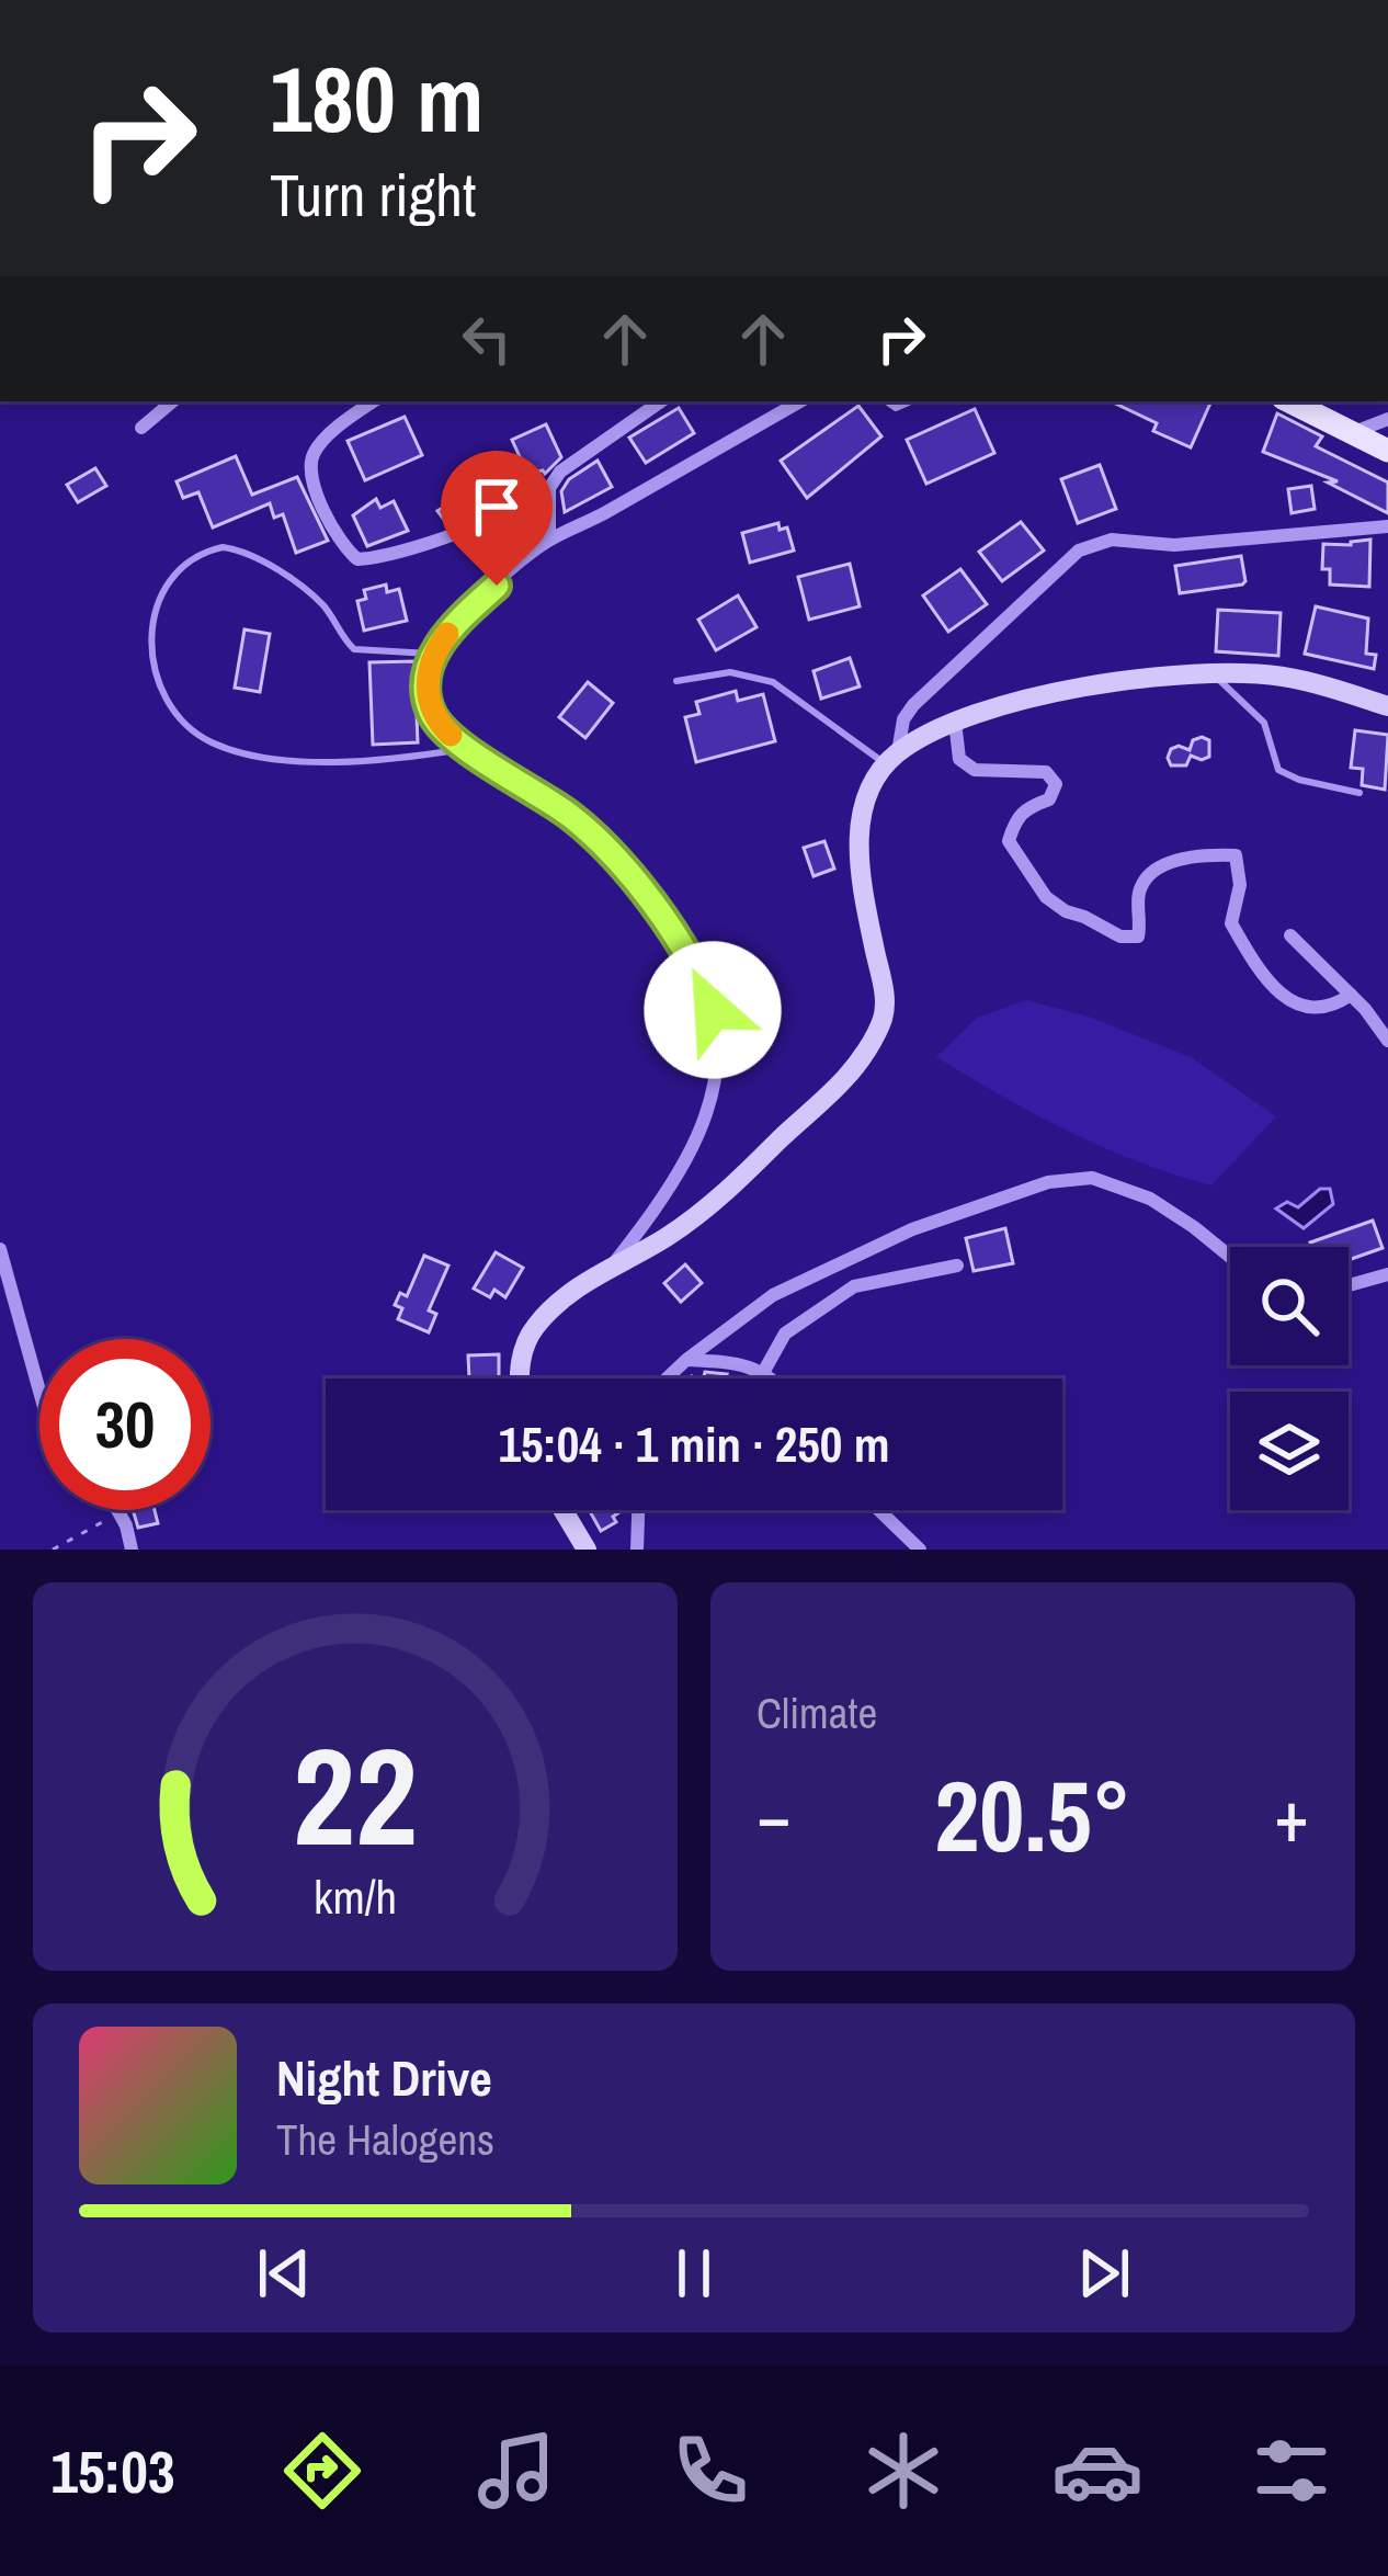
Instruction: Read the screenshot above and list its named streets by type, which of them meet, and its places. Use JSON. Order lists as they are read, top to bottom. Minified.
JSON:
{"page":{"turn":["180 m","Turn right"],"limit":"30","trip":"15:04 · 1 min · 250 m","tile":"Climate","heat":["−","20.5°","+"],"song":["Night Drive","The Halogens"],"tabs":"15:03","gauge":["22","km/h"]}}
